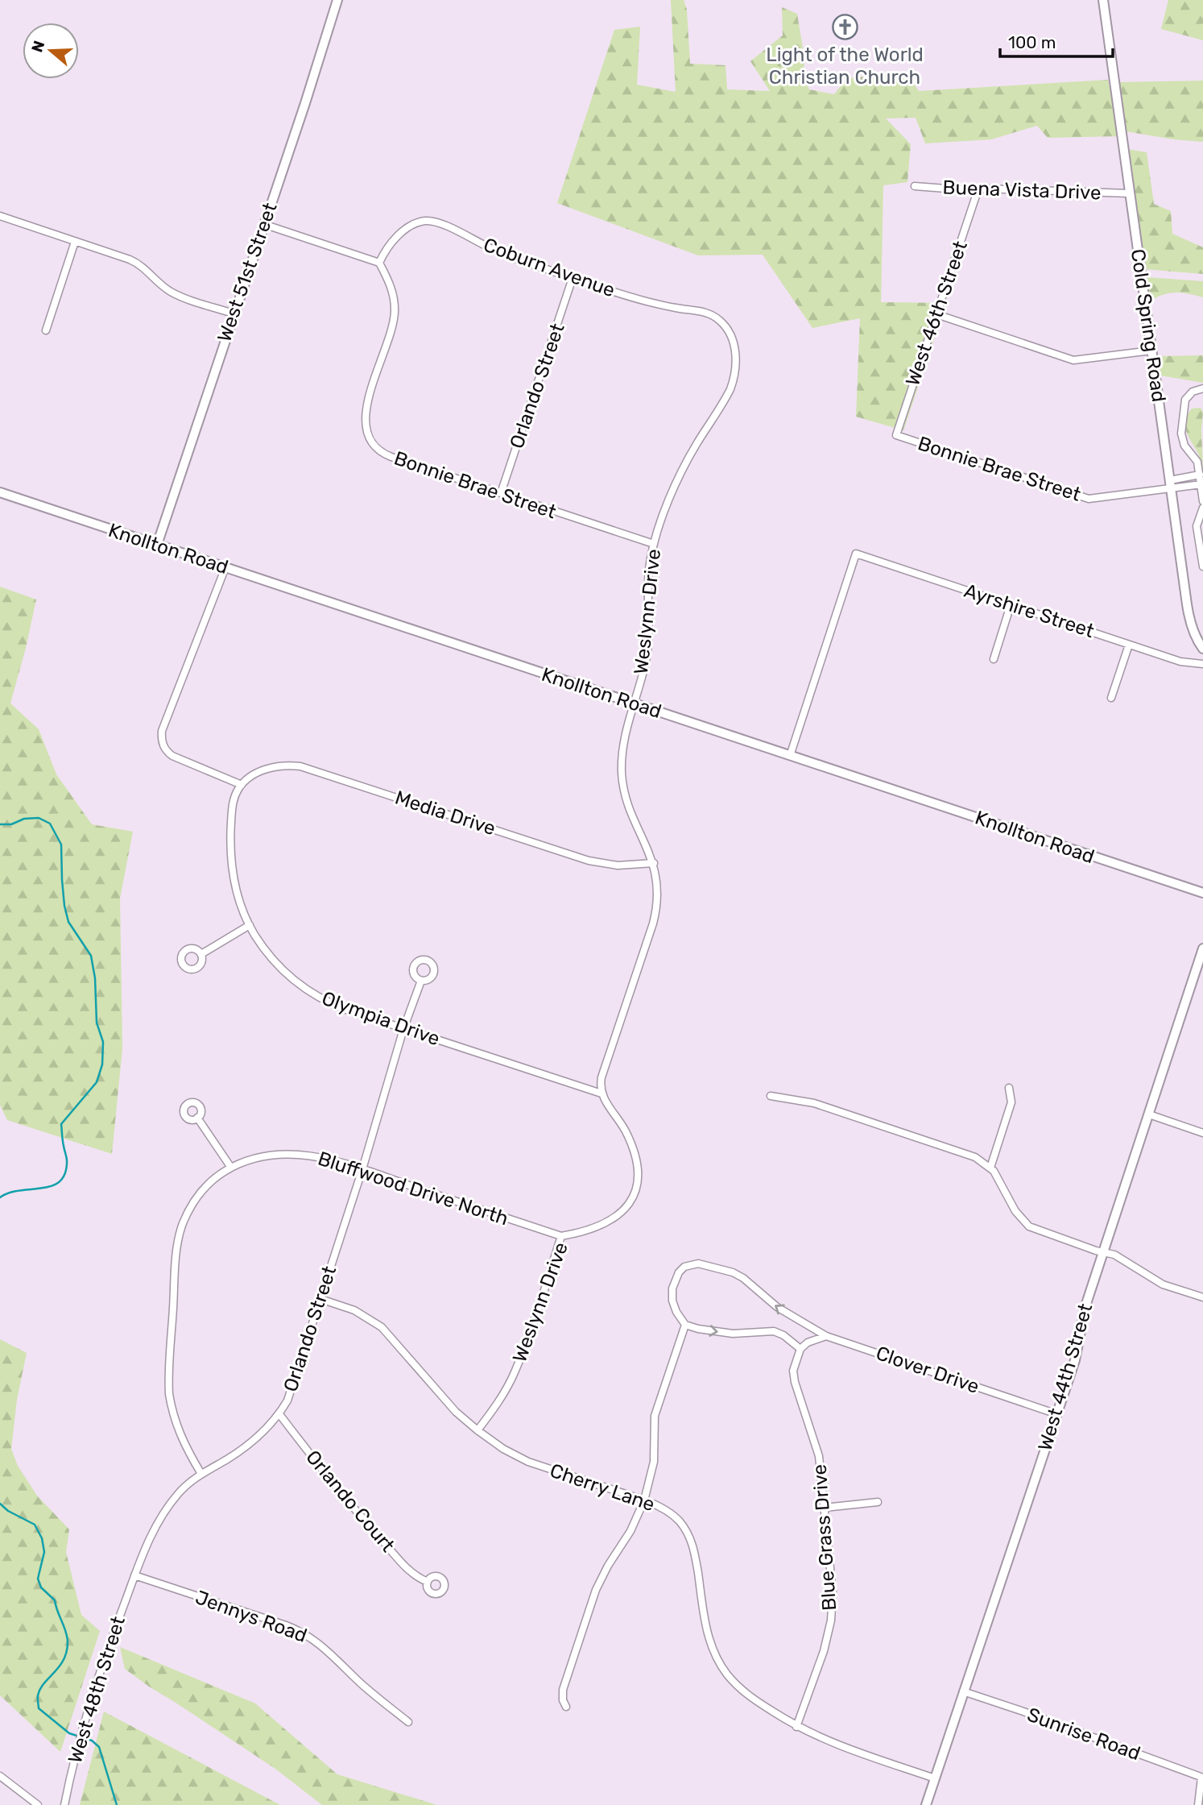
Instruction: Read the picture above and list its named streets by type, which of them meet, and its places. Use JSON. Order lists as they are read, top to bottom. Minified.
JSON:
{"streets":{"street":["Buena Vista Drive","Coburn Avenue","West 51st Street","West 46th Street","Cold Spring Road","Orlando Street","Bonnie Brae Street","Knollton Road","Ayrshire Street","Weslynn Drive","Media Drive","Olympia Drive","Bluffwood Drive North","Clover Drive","West 44th Street","Cherry Lane","Orlando Court","Blue Grass Drive","Jennys Road","West 48th Street","Sunrise Road"]},"crossings":[["Buena Vista Drive","West 46th Street"],["Buena Vista Drive","Cold Spring Road"],["Coburn Avenue","Orlando Street"],["Coburn Avenue","Bonnie Brae Street"],["Coburn Avenue","Weslynn Drive"],["West 51st Street","Knollton Road"],["West 46th Street","Bonnie Brae Street"],["Cold Spring Road","Bonnie Brae Street"],["Orlando Street","Bonnie Brae Street"],["Orlando Street","Olympia Drive"],["Orlando Street","Bluffwood Drive North"],["Orlando Street","Cherry Lane"],["Orlando Street","Orlando Court"],["Orlando Street","Jennys Road"],["Orlando Street","West 48th Street"],["Bonnie Brae Street","Weslynn Drive"],["Knollton Road","Ayrshire Street"],["Knollton Road","Weslynn Drive"],["Weslynn Drive","Media Drive"],["Weslynn Drive","Olympia Drive"],["Weslynn Drive","Bluffwood Drive North"],["Weslynn Drive","Cherry Lane"],["Media Drive","Olympia Drive"],["Clover Drive","West 44th Street"],["West 44th Street","Cherry Lane"],["West 44th Street","Sunrise Road"],["Cherry Lane","Blue Grass Drive"],["Jennys Road","West 48th Street"]],"places":{"church":["Light of the World Christian Church"]},"scale_bar":"100 m","north":"left"}
